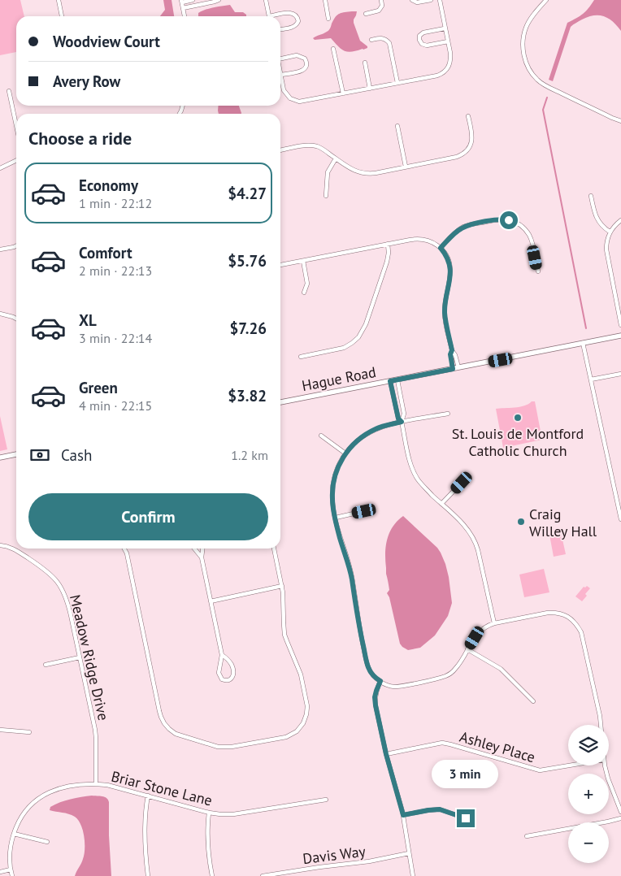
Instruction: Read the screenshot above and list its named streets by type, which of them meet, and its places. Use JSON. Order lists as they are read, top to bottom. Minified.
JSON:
{"streets":{"street":["Hague Road","Meadow Ridge Drive","Ashley Place","Briar Stone Lane","Davis Way"]},"crossings":[["Meadow Ridge Drive","Briar Stone Lane"]],"places":["St. Louis de Montford Catholic Church","Craig Willey Hall"],"page":{"banner":["Woodview Court","Avery Row"],"heading":"Choose a ride","list":[{"name":"Economy","note":"1 min · 22:12","value":"$4.27"},{"name":"Comfort","note":"2 min · 22:13","value":"$5.76"},{"name":"XL","note":"3 min · 22:14","value":"$7.26"},{"name":"Green","note":"4 min · 22:15","value":"$3.82"}],"pay":["Cash","1.2 km"],"buttons":"Confirm","map_buttons":["+","−"],"bubble":"3 min"}}
